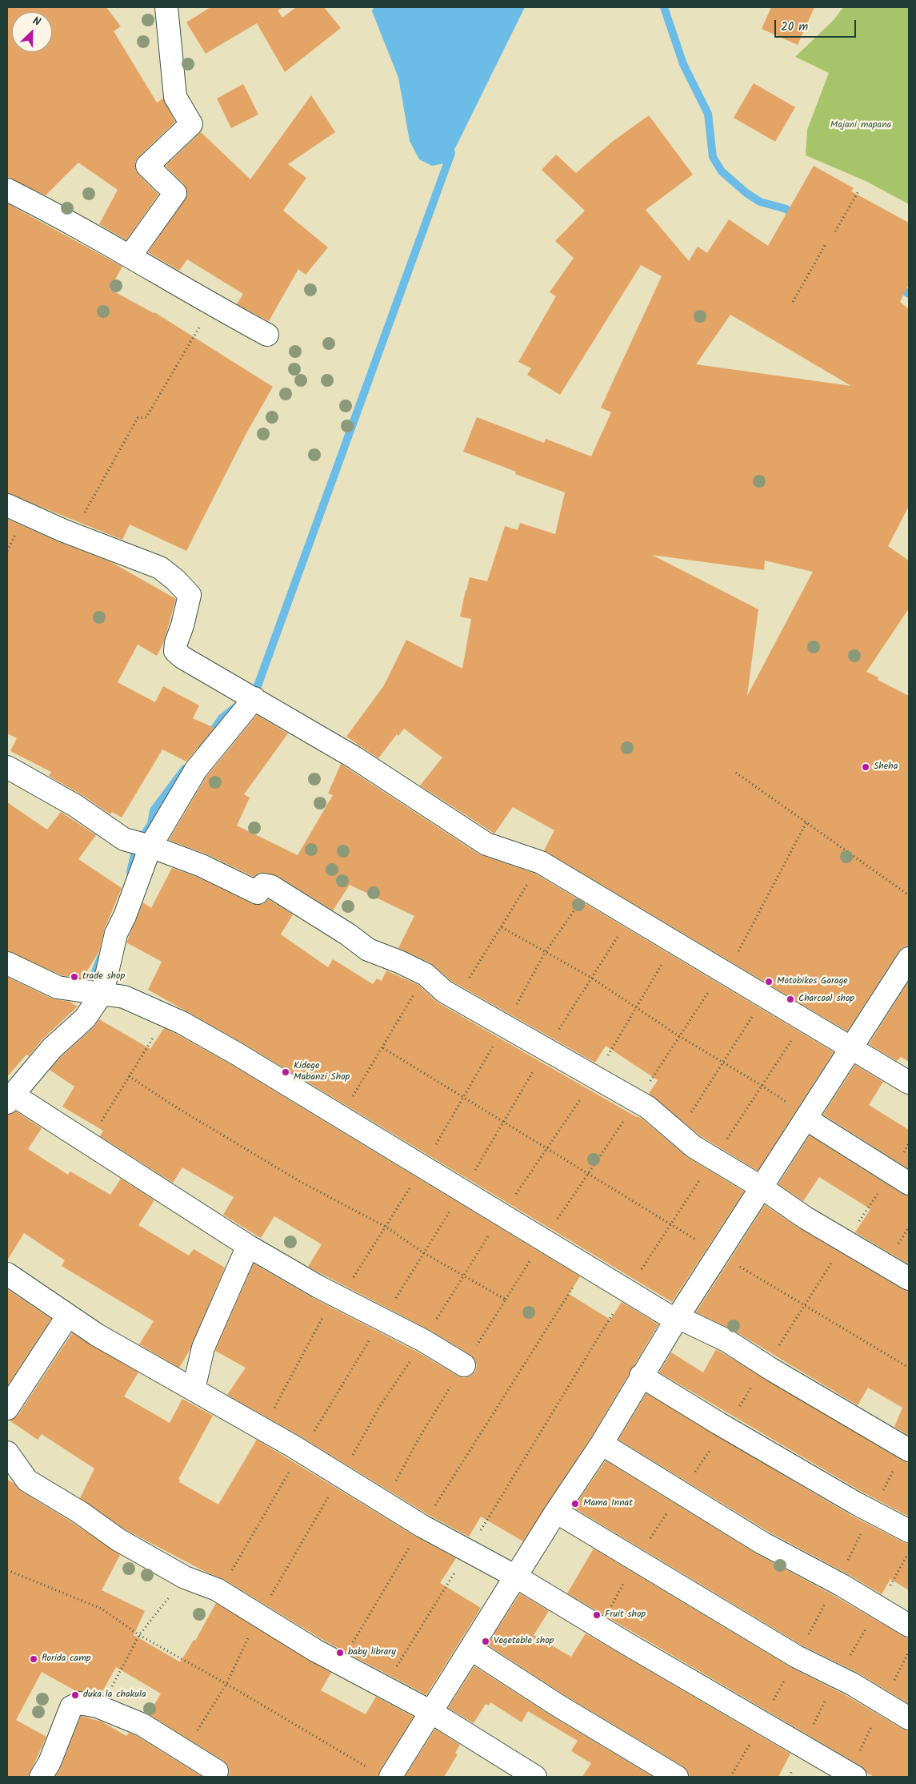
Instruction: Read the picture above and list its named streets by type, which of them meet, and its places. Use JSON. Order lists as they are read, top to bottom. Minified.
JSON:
{"parks":["Majani mapana"],"places":["Sheha","trade shop","Motobikes Garage","Charcoal shop","Kidege Mabanzi Shop","Mama Innat","Fruit shop","Vegetable shop","baby library","florida camp","duka la chakula"],"scale_bar":"20 m","north":"top right"}
